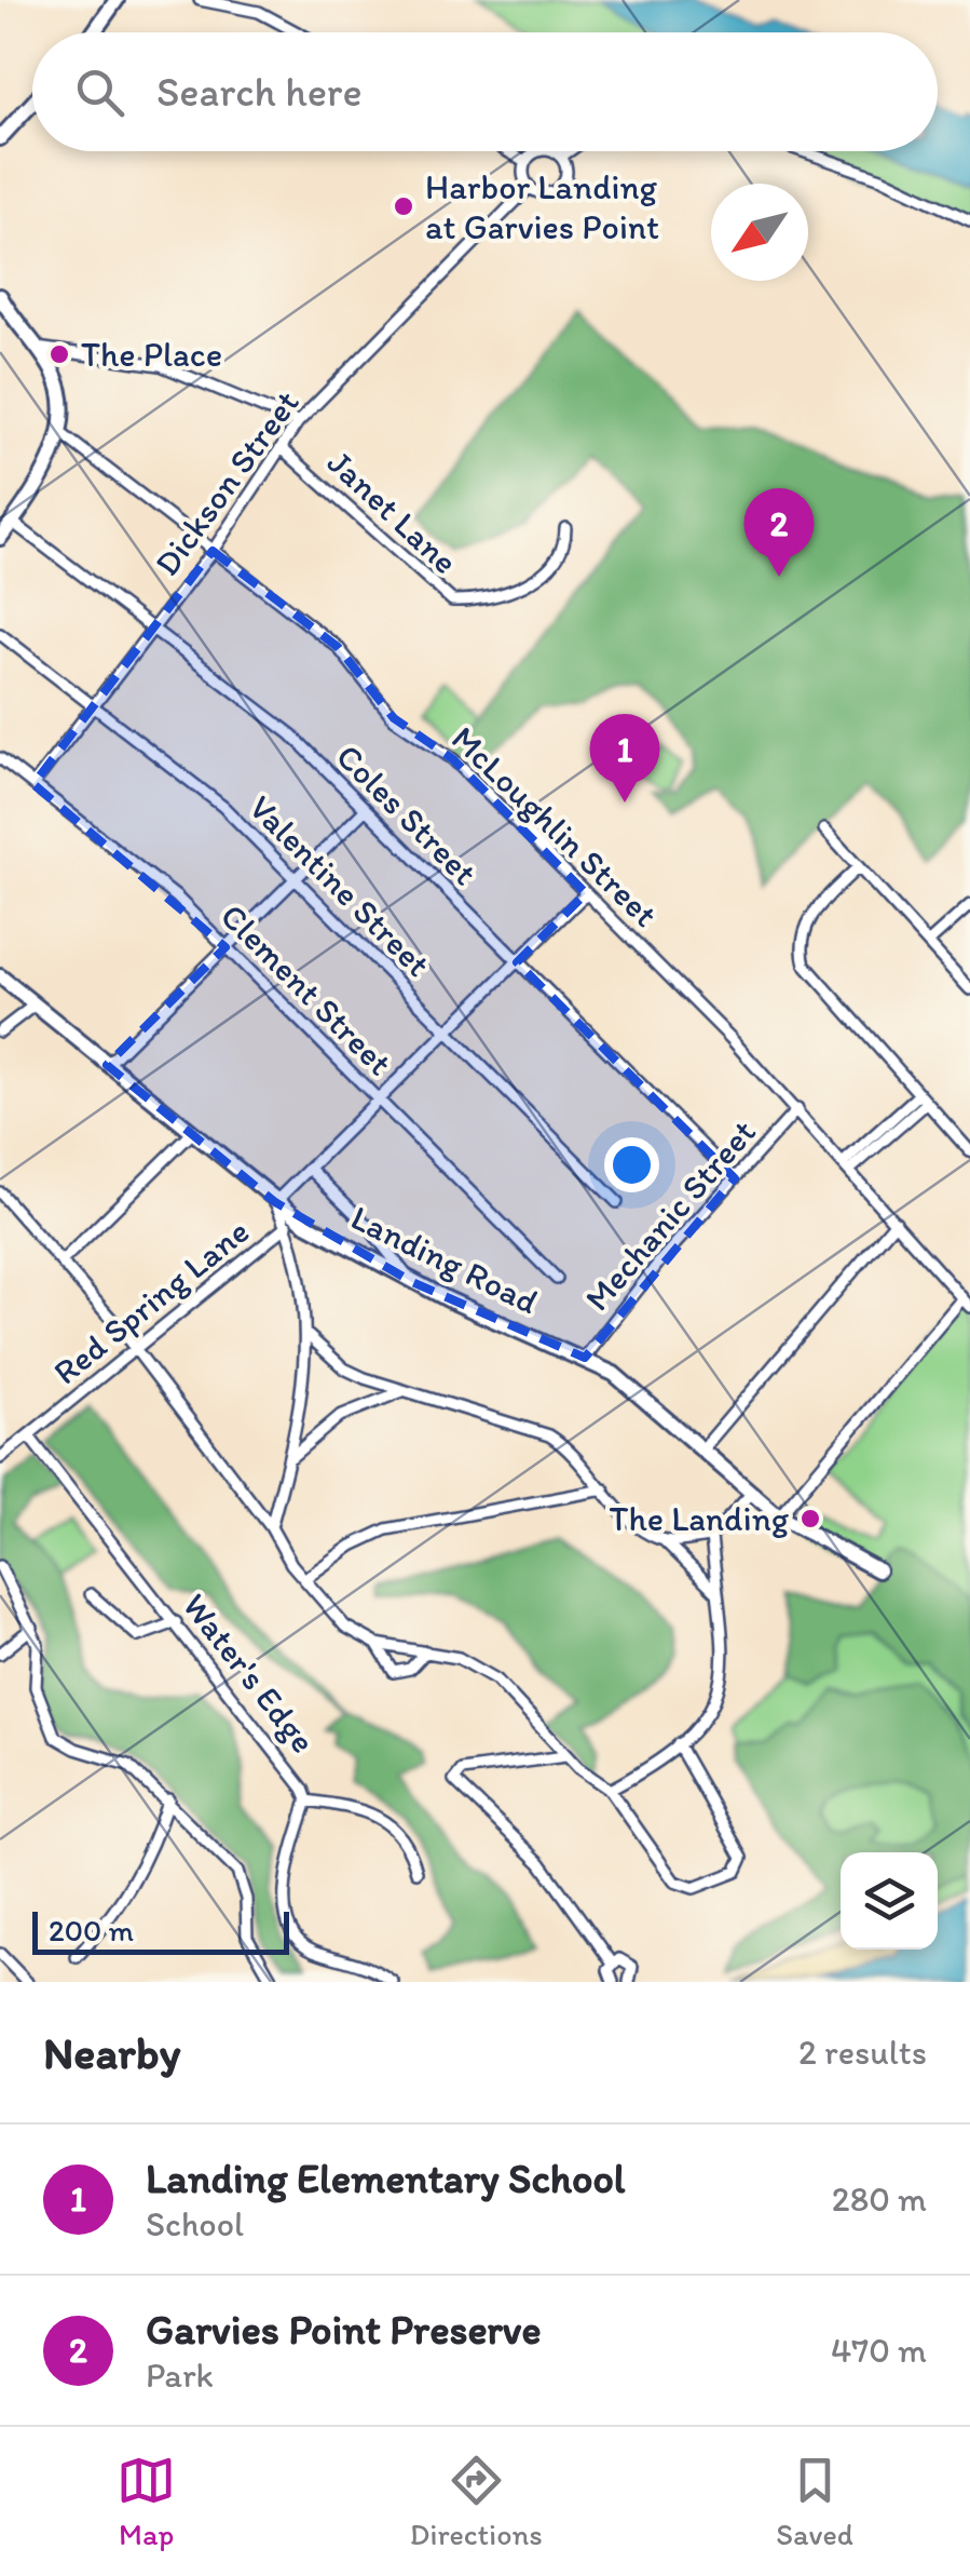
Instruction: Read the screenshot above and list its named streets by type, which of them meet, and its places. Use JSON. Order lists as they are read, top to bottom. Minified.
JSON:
{"streets":{"street":["Dickson Street","Janet Lane","Coles Street","McLoughlin Street","Valentine Street","Clement Street","Mechanic Street","Landing Road","Red Spring Lane","Water's Edge"]},"crossings":[["Dickson Street","Janet Lane"],["Dickson Street","Coles Street"],["Dickson Street","McLoughlin Street"],["Dickson Street","Valentine Street"],["Dickson Street","Clement Street"],["Coles Street","Mechanic Street"],["McLoughlin Street","Mechanic Street"],["Mechanic Street","Landing Road"],["Red Spring Lane","Water's Edge"]],"places":["Harbor Landing at Garvies Point","The Place","The Landing"],"scale_bar":"200 m","north":"bottom left","page":{"search":"Search here","pins":["2","1"],"scale":"200 m","heading":["Nearby","2 results"],"list":[{"mark":"1","name":"Landing Elementary School","note":"School","value":"280 m"},{"mark":"2","name":"Garvies Point Preserve","note":"Park","value":"470 m"}],"nav":["Map","Directions","Saved"]}}
